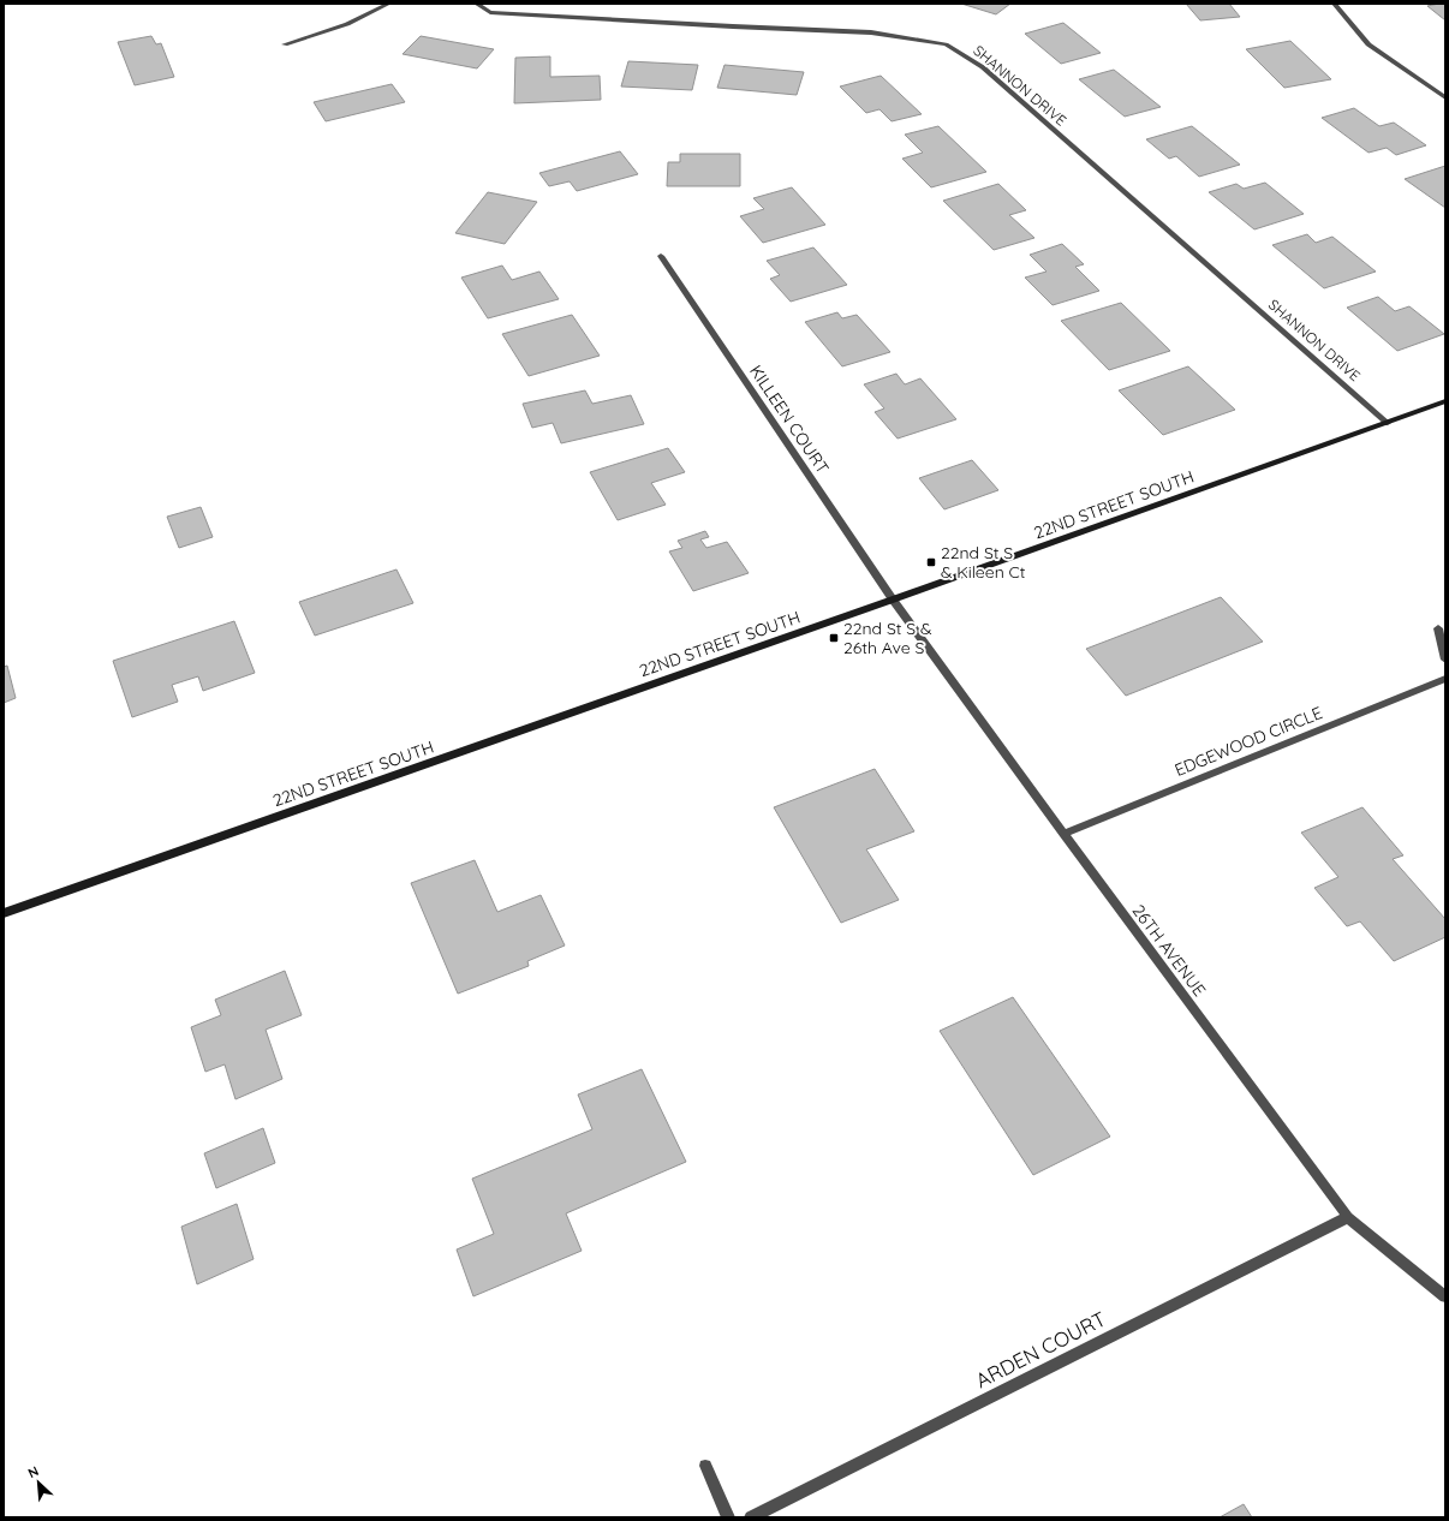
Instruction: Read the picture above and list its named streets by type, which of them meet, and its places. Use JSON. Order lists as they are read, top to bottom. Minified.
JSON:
{"streets":{"street":["SHANNON DRIVE","KILLEEN COURT","22ND STREET SOUTH","EDGEWOOD CIRCLE","26TH AVENUE","ARDEN COURT"]},"crossings":[["SHANNON DRIVE","22ND STREET SOUTH"],["KILLEEN COURT","22ND STREET SOUTH"],["KILLEEN COURT","26TH AVENUE"],["22ND STREET SOUTH","26TH AVENUE"],["EDGEWOOD CIRCLE","26TH AVENUE"],["26TH AVENUE","ARDEN COURT"]],"places":{"transit":["22nd St S & Kileen Ct","22nd St S & 26th Ave S"]},"north":"top left"}
